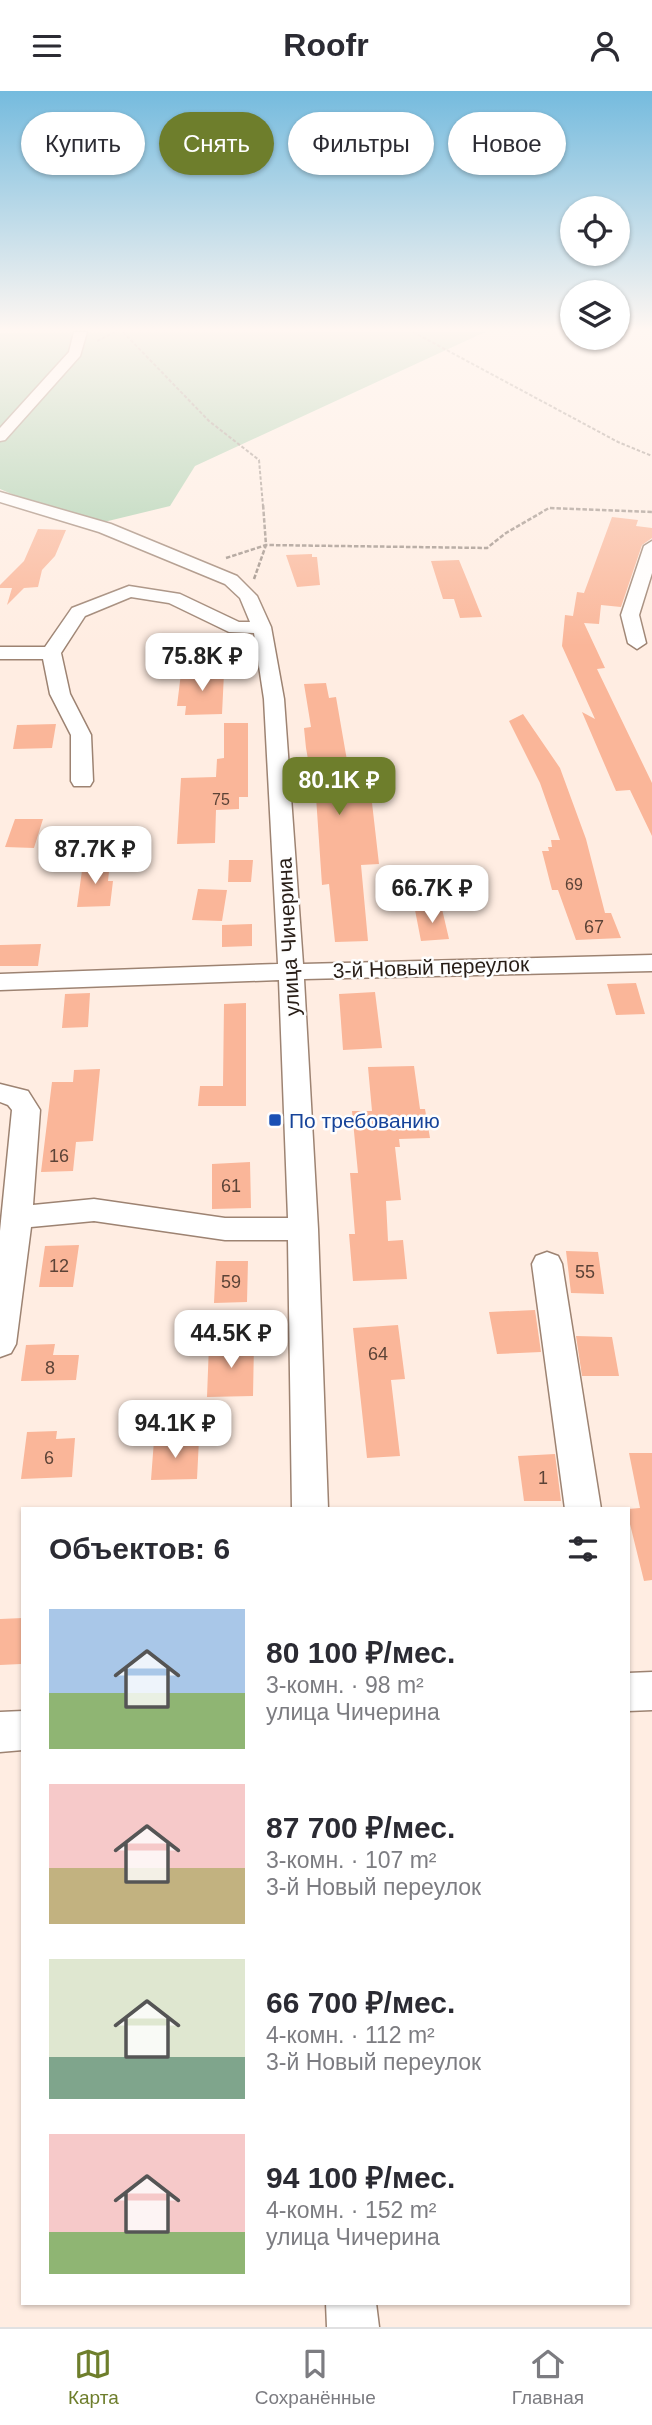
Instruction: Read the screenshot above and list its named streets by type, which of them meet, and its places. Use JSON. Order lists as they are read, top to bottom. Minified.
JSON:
{"streets":{"street":["улица Чичерина","3-й Новый переулок"]},"crossings":[["улица Чичерина","3-й Новый переулок"]],"places":{"transit":["По требованию"]},"house_numbers":["75","69","67","16","61","12","55","59","64","8","6","1"],"page":{"header":"Roofr","chip":["Купить","Снять","Фильтры","Новое"],"price":["75.8K ₽","80.1K ₽","87.7K ₽","66.7K ₽","44.5K ₽","94.1K ₽"],"heading":"Объектов: 6","list":[{"name":"80 100 ₽/мес.","note":"3-комн. · 98 m² · улица Чичерина"},{"name":"87 700 ₽/мес.","note":"3-комн. · 107 m² · 3-й Новый переулок"},{"name":"66 700 ₽/мес.","note":"4-комн. · 112 m² · 3-й Новый переулок"},{"name":"94 100 ₽/мес.","note":"4-комн. · 152 m² · улица Чичерина"}],"tabs":["Карта","Сохранённые","Главная"]}}
